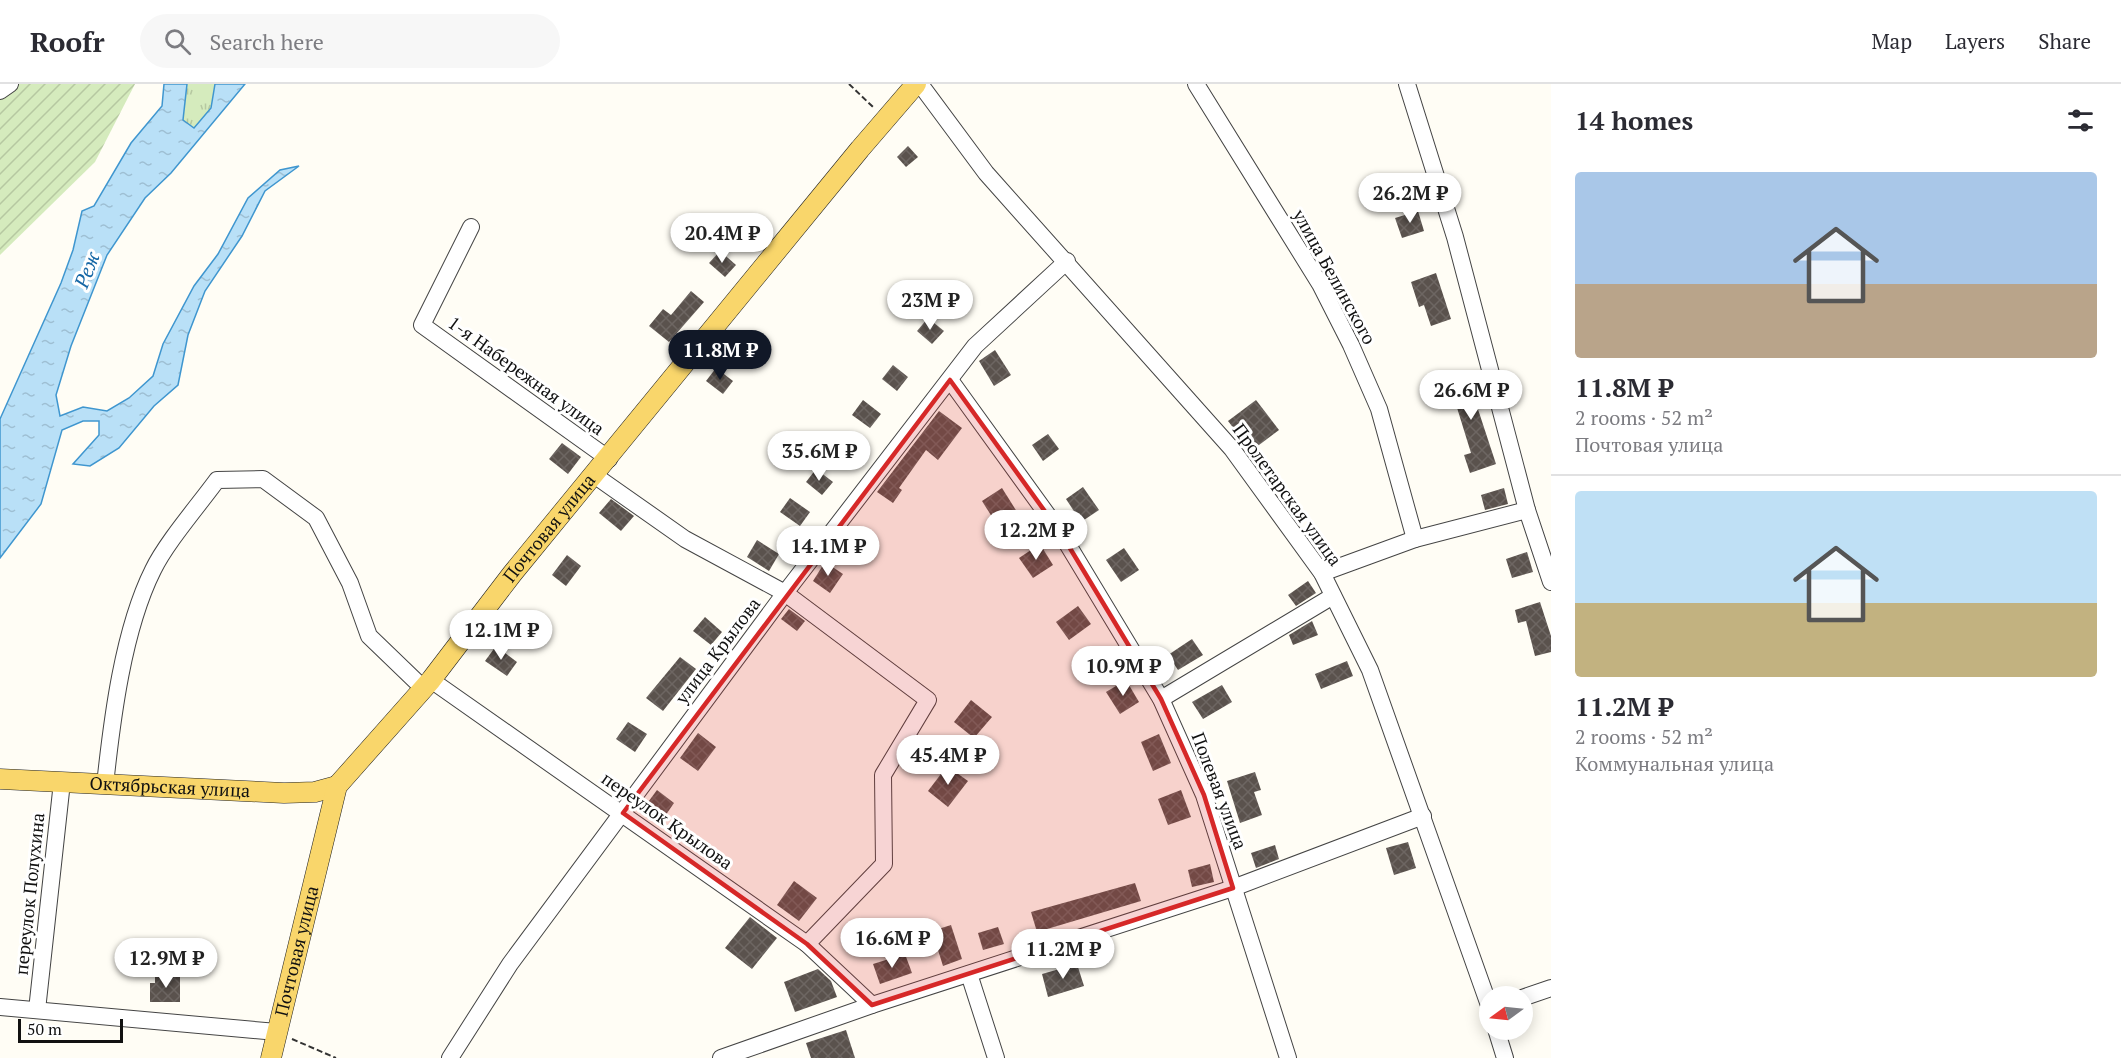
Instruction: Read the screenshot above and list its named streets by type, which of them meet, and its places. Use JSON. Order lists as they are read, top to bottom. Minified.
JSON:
{"streets":{"main road":["Почтовая улица","Октябрьская улица"],"street":["улица Белинского","1-я Набережная улица","Пролетарская улица","улица Крылова","Полевая улица","переулок Крылова","переулок Полухина"]},"crossings":[["1-я Набережная улица","Почтовая улица"],["Пролетарская улица","Почтовая улица"],["Пролетарская улица","улица Крылова"],["Почтовая улица","Октябрьская улица"],["Почтовая улица","переулок Крылова"],["улица Крылова","Полевая улица"],["улица Крылова","переулок Крылова"],["Октябрьская улица","переулок Крылова"],["Октябрьская улица","переулок Полухина"]],"water":["Реж"],"scale_bar":"50 m","north":"left","page":{"header":"Roofr","search":"Search here","nav":["Map","Layers","Share"],"heading":"14 homes","list":[{"name":"11.8M ₽","note":"2 rooms · 52 m² · Почтовая улица"},{"name":"11.2M ₽","note":"2 rooms · 52 m² · Коммунальная улица"}],"price":["26.2M ₽","20.4M ₽","23M ₽","11.8M ₽","26.6M ₽","35.6M ₽","12.2M ₽","14.1M ₽","12.1M ₽","10.9M ₽","45.4M ₽","16.6M ₽","11.2M ₽","12.9M ₽"],"scale":"50 m"}}
